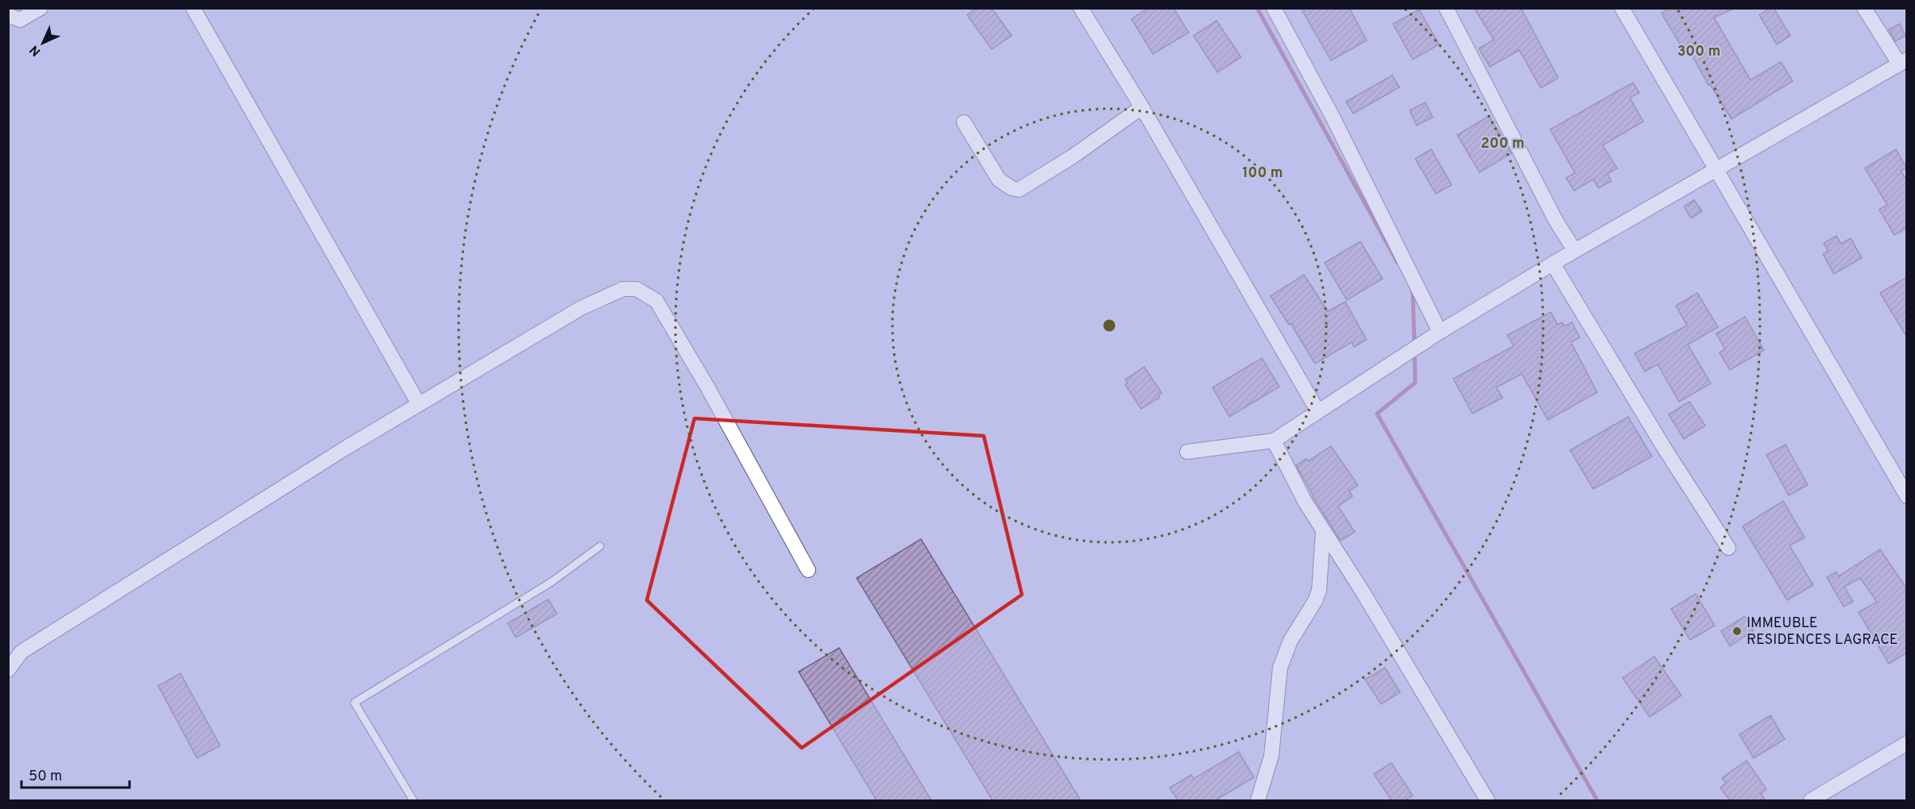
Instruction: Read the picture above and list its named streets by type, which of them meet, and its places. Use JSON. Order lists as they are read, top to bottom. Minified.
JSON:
{"places":["IMMEUBLE RESIDENCES LAGRACE"],"scale_bar":"50 m","north":"bottom left","rings":["300 m","200 m","100 m"]}
